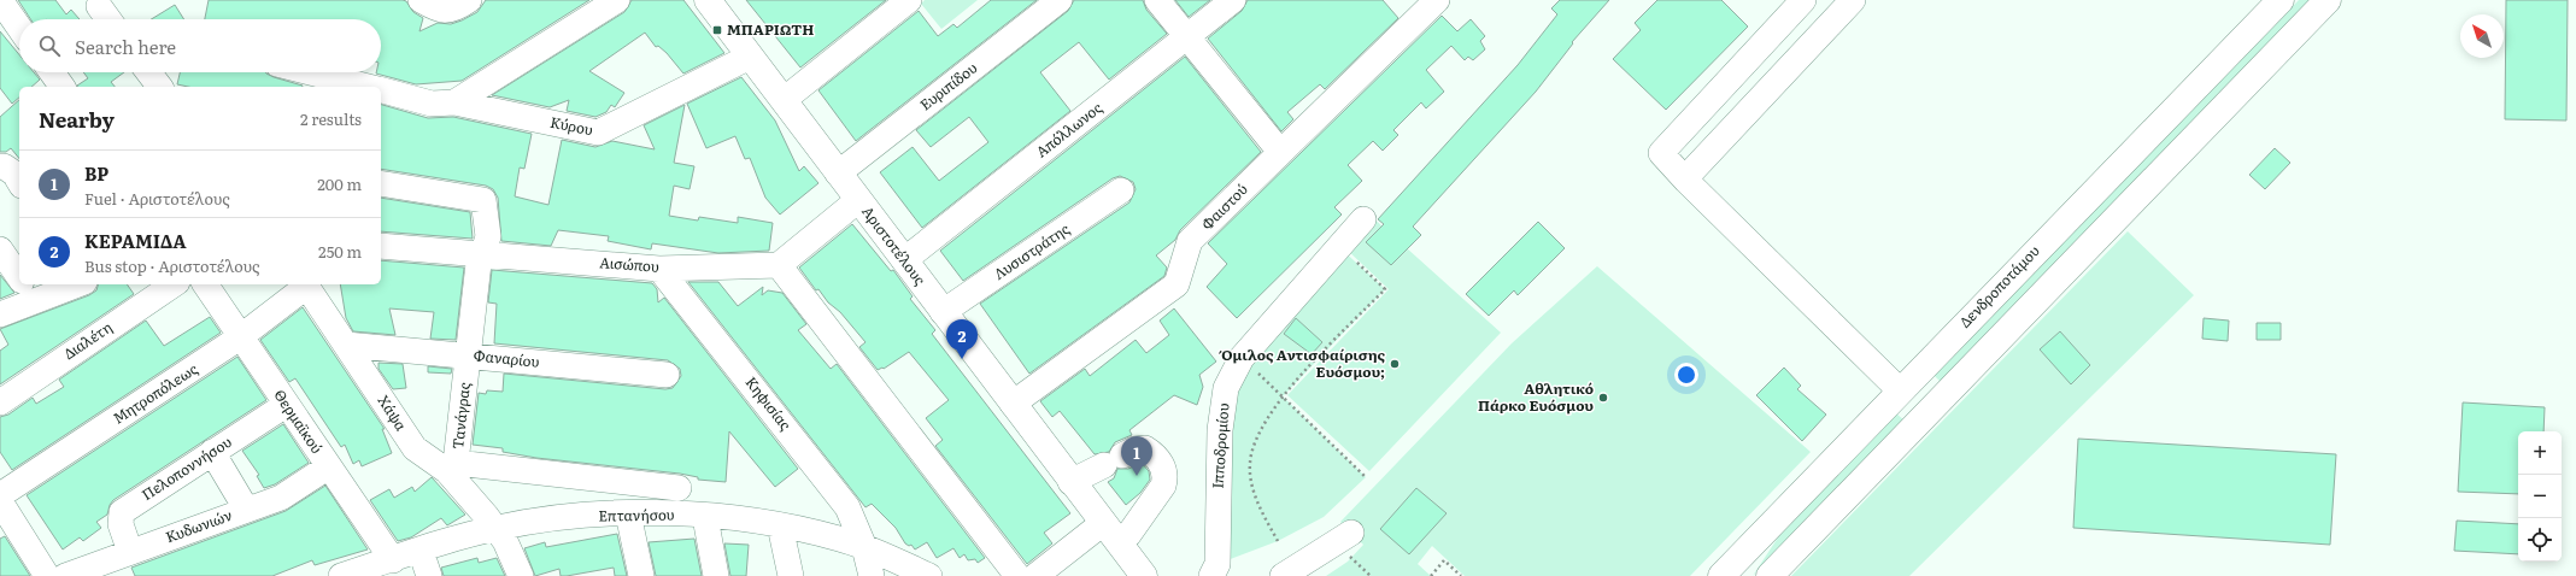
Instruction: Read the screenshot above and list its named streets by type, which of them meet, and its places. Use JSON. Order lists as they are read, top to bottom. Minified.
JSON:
{"streets":{"main road":["Αριστοτέλους","Δενδροποτάμου"],"street":["Ευριπίδου","Κύρου","Απόλλωνος","Φαιστού","Λυσιστράτης","Αισώπου","Διαλέτη","Φαναρίου","Μητροπόλεως","Κηφισίας","Χάψα","Τανάγρας","Θερμαϊκού","Ιπποδρομίου","Πελοποννήσου","Επτανήσου","Κυδωνιών"]},"crossings":[["Ευριπίδου","Αριστοτέλους"],["Κύρου","Αριστοτέλους"],["Απόλλωνος","Αριστοτέλους"],["Φαιστού","Αριστοτέλους"],["Αριστοτέλους","Λυσιστράτης"],["Αισώπου","Κηφισίας"],["Αισώπου","Τανάγρας"],["Φαναρίου","Χάψα"],["Φαναρίου","Τανάγρας"],["Μητροπόλεως","Χάψα"],["Μητροπόλεως","Θερμαϊκού"],["Κηφισίας","Επτανήσου"],["Χάψα","Τανάγρας"],["Χάψα","Επτανήσου"],["Θερμαϊκού","Πελοποννήσου"],["Θερμαϊκού","Επτανήσου"],["Θερμαϊκού","Κυδωνιών"],["Πελοποννήσου","Κυδωνιών"]],"places":{"transit":["ΜΠΑΡΙΩΤΗ"],"other":["Όμιλος Αντισφαίρισης Ευόσμου;","Αθλητικό Πάρκο Ευόσμου"]},"north":"top left","page":{"search":"Search here","heading":["Nearby","2 results"],"list":[{"mark":"1","name":"BP","note":"Fuel · Αριστοτέλους","value":"200 m"},{"mark":"2","name":"ΚΕΡΑΜΙΔΑ","note":"Bus stop · Αριστοτέλους","value":"250 m"}],"pins":["2","1"],"map_buttons":["+","−"]}}
